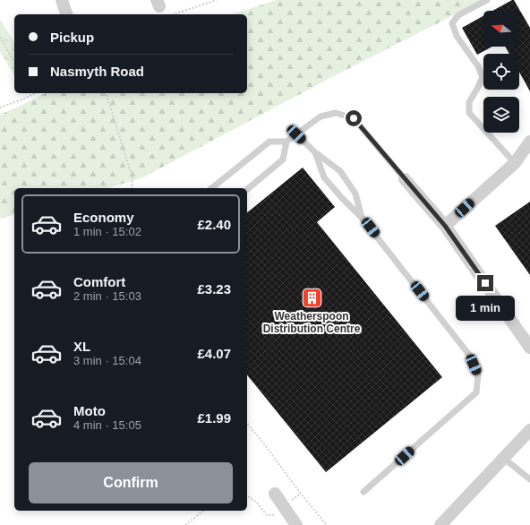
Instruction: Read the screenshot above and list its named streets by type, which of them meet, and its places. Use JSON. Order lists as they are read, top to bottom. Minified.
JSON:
{"places":{"building":["Weatherspoon Distribution Centre"]},"north":"left","page":{"banner":["Pickup","Nasmyth Road"],"list":[{"name":"Economy","note":"1 min · 15:02","value":"£2.40"},{"name":"Comfort","note":"2 min · 15:03","value":"£3.23"},{"name":"XL","note":"3 min · 15:04","value":"£4.07"},{"name":"Moto","note":"4 min · 15:05","value":"£1.99"}],"bubble":"1 min","buttons":"Confirm"}}
